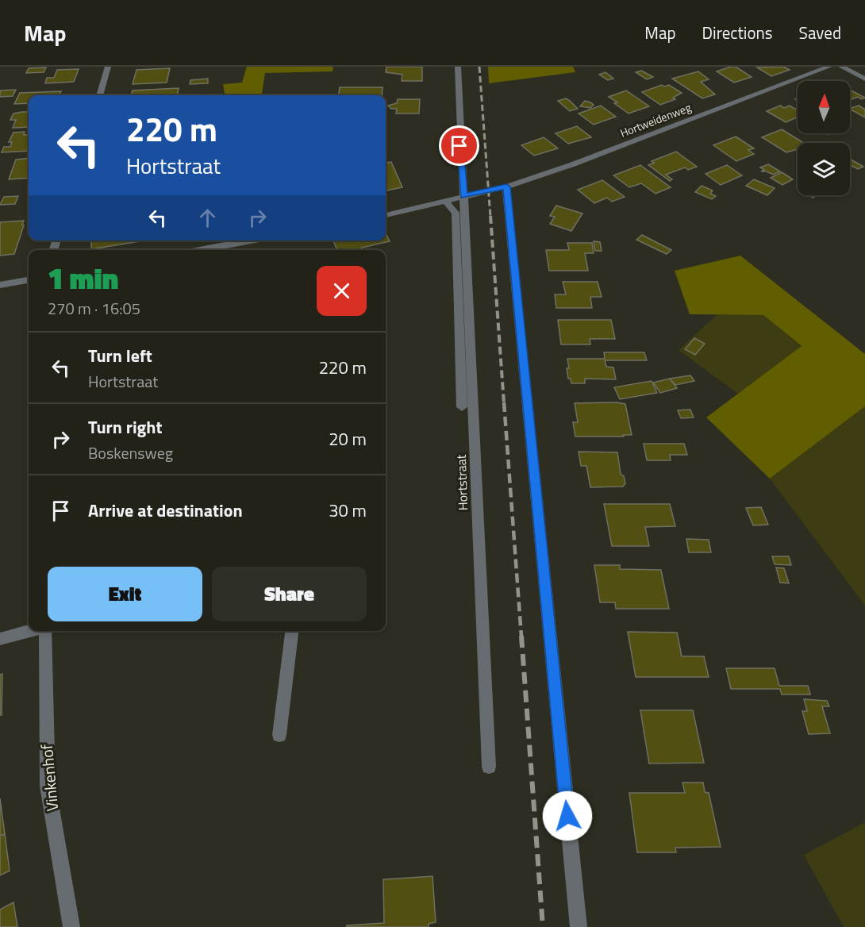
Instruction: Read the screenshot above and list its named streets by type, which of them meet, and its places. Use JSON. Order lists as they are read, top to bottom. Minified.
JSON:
{"streets":{"street":["Hortweidenweg","Hortstraat","Vinkenhof"]},"crossings":[["Hortweidenweg","Hortstraat"]],"north":"top","page":{"header":"Map","nav":["Map","Directions","Saved"],"turn":["220 m","Hortstraat"],"heading":["1 min","270 m · 16:05"],"list":[{"name":"Turn left","note":"Hortstraat","value":"220 m"},{"name":"Turn right","note":"Boskensweg","value":"20 m"},{"name":"Arrive at destination","value":"30 m"}],"buttons":["Exit","Share"]}}
